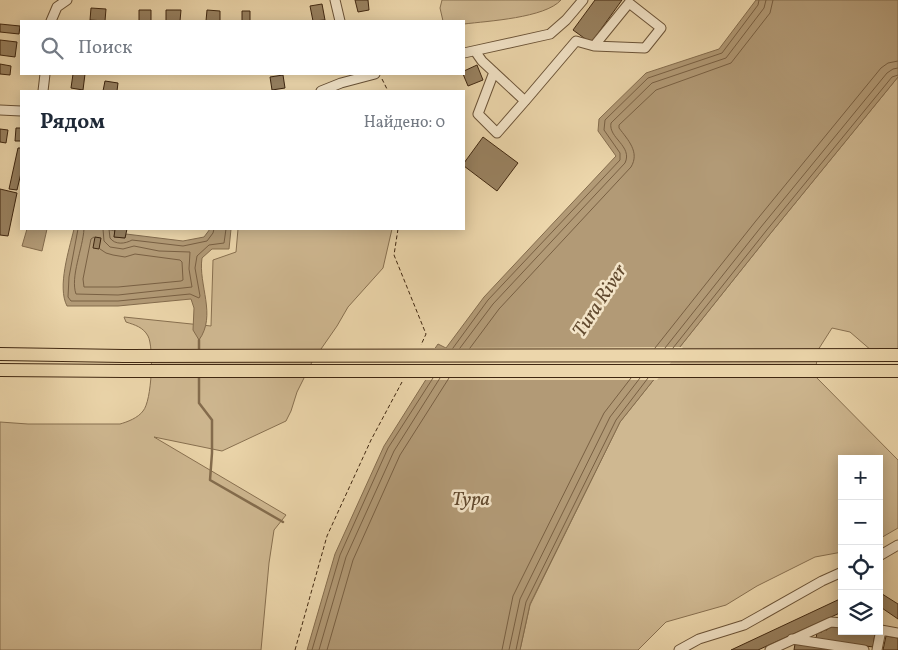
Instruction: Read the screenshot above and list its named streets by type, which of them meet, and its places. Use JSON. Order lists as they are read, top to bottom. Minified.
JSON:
{"water":["Tura River","Тура"],"page":{"search":"Поиск","heading":["Рядом","Найдено: 0"],"map_buttons":["+","−"]}}
